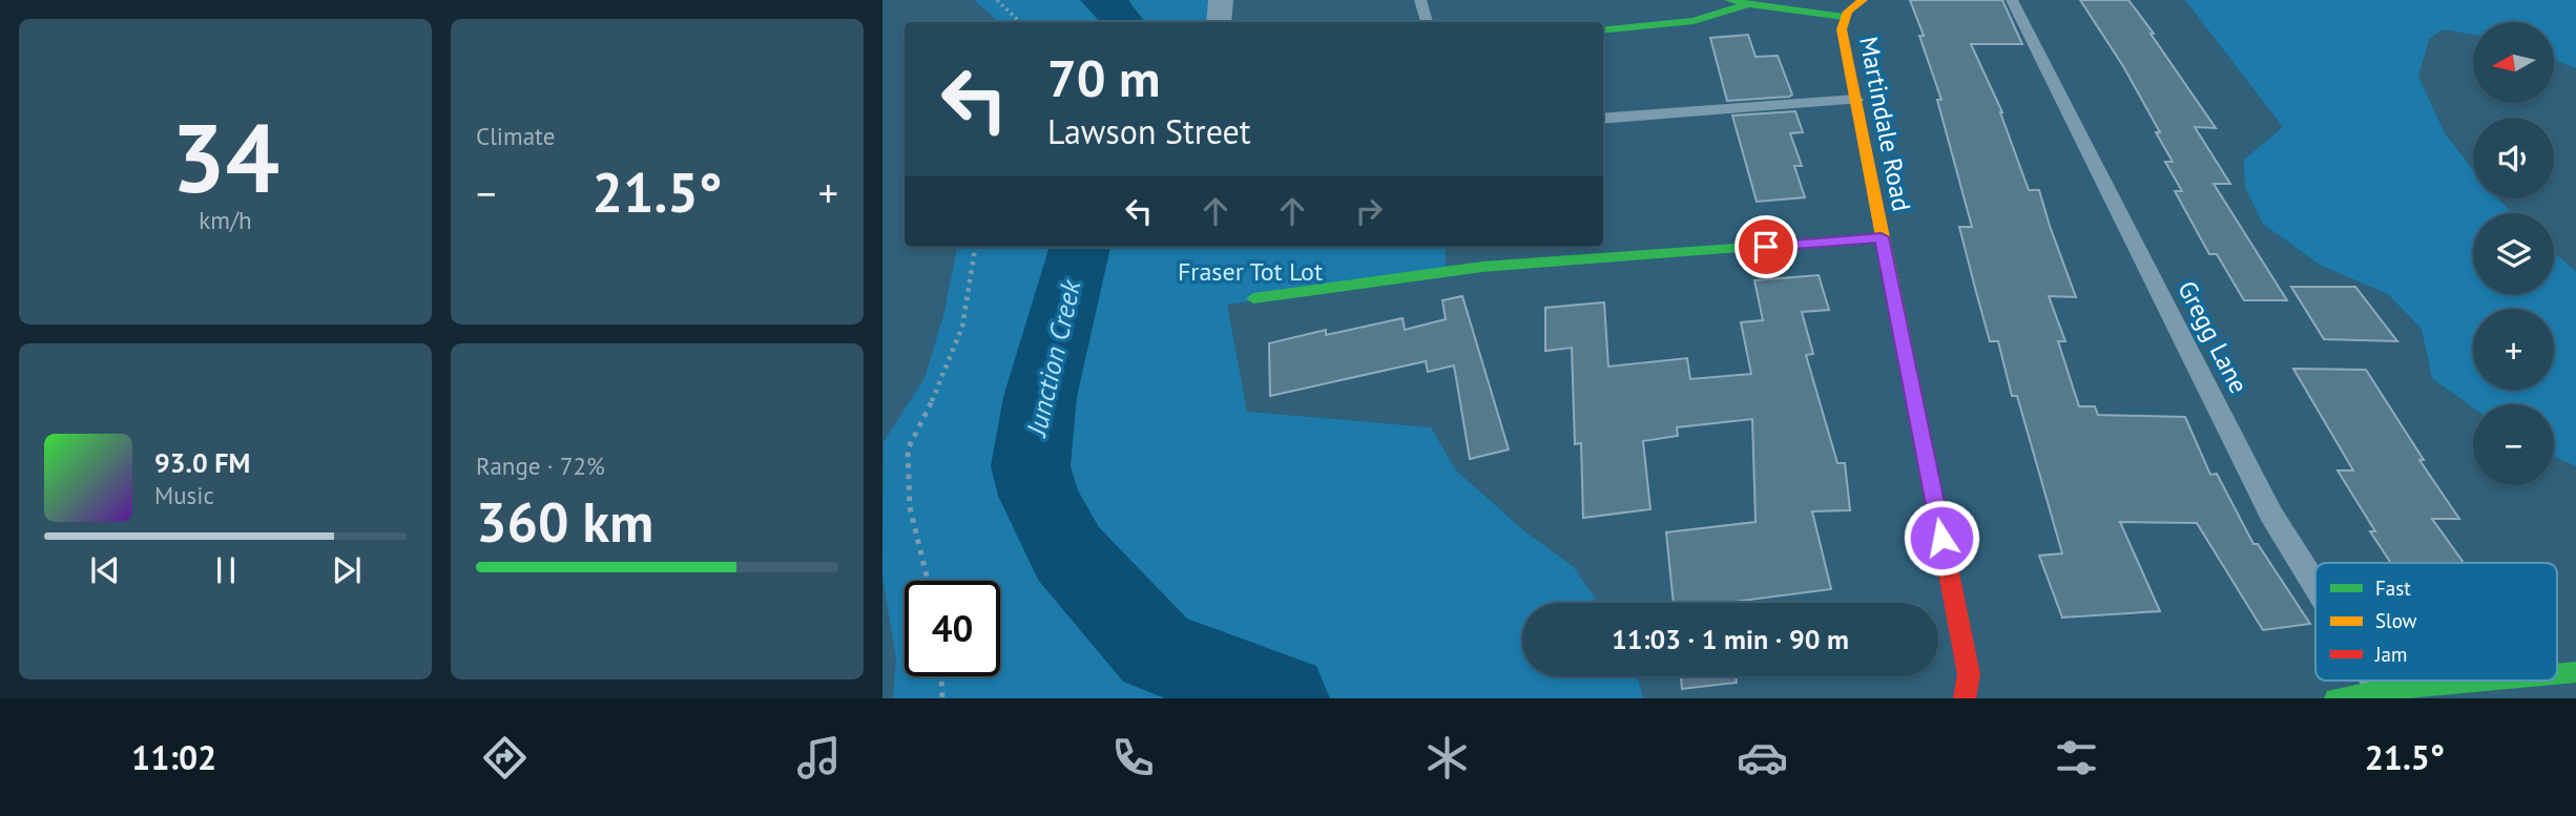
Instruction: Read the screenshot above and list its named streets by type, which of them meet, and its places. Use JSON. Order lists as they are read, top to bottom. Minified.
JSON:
{"streets":{"street":["Martindale Road"],"lane":["Gregg Lane"]},"water":["Junction Creek"],"parks":["Fraser Tot Lot"],"legend":["Fast","Slow","Jam"],"north":"left","page":{"tile":[["34","km/h"],"Climate",["Range · 72%","360 km"]],"map_buttons":["+","−"],"turn":["70 m","Lawson Street"],"heat":["−","21.5°","+"],"song":["93.0 FM","Music"],"limit":"40","trip":"11:03 · 1 min · 90 m","tabs":["11:02","21.5°"]}}
